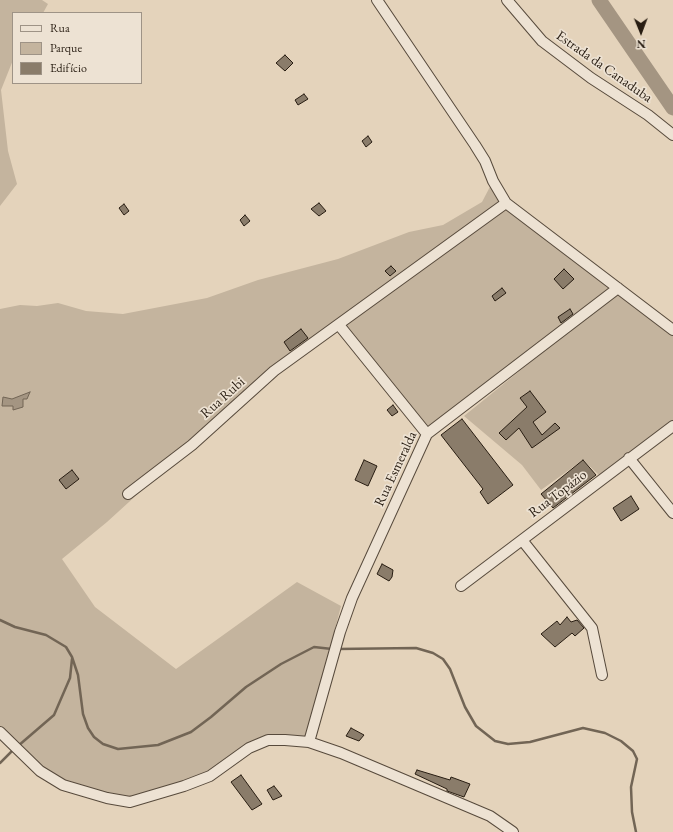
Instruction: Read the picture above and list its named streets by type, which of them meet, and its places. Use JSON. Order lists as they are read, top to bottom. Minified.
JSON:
{"streets":{"street":["Estrada da Canaduba","Rua Rubi","Rua Esmeralda","Rua Topázio"]},"legend":["Rua","Parque","Edifício"],"north":"bottom"}
